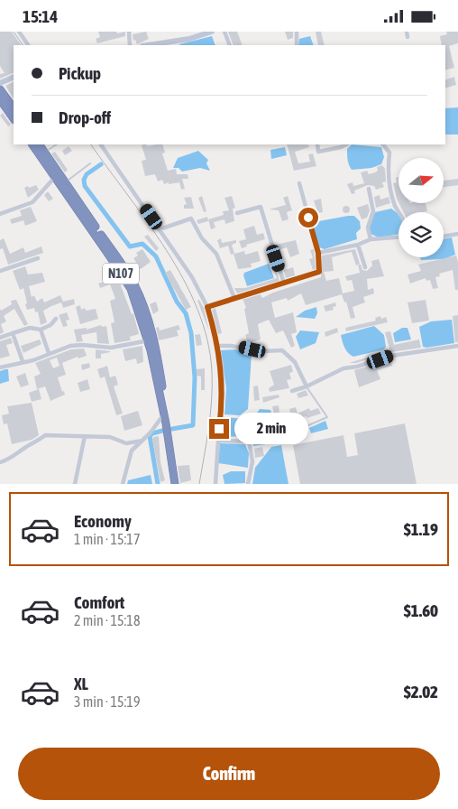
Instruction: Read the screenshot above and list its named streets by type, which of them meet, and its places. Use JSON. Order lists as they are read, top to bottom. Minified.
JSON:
{"streets":{"highway":["N107"]},"north":"right","page":{"status":"15:14","banner":["Pickup","Drop-off"],"bubble":"2 min","list":[{"name":"Economy","note":"1 min · 15:17","value":"$1.19"},{"name":"Comfort","note":"2 min · 15:18","value":"$1.60"},{"name":"XL","note":"3 min · 15:19","value":"$2.02"}],"buttons":"Confirm"}}
